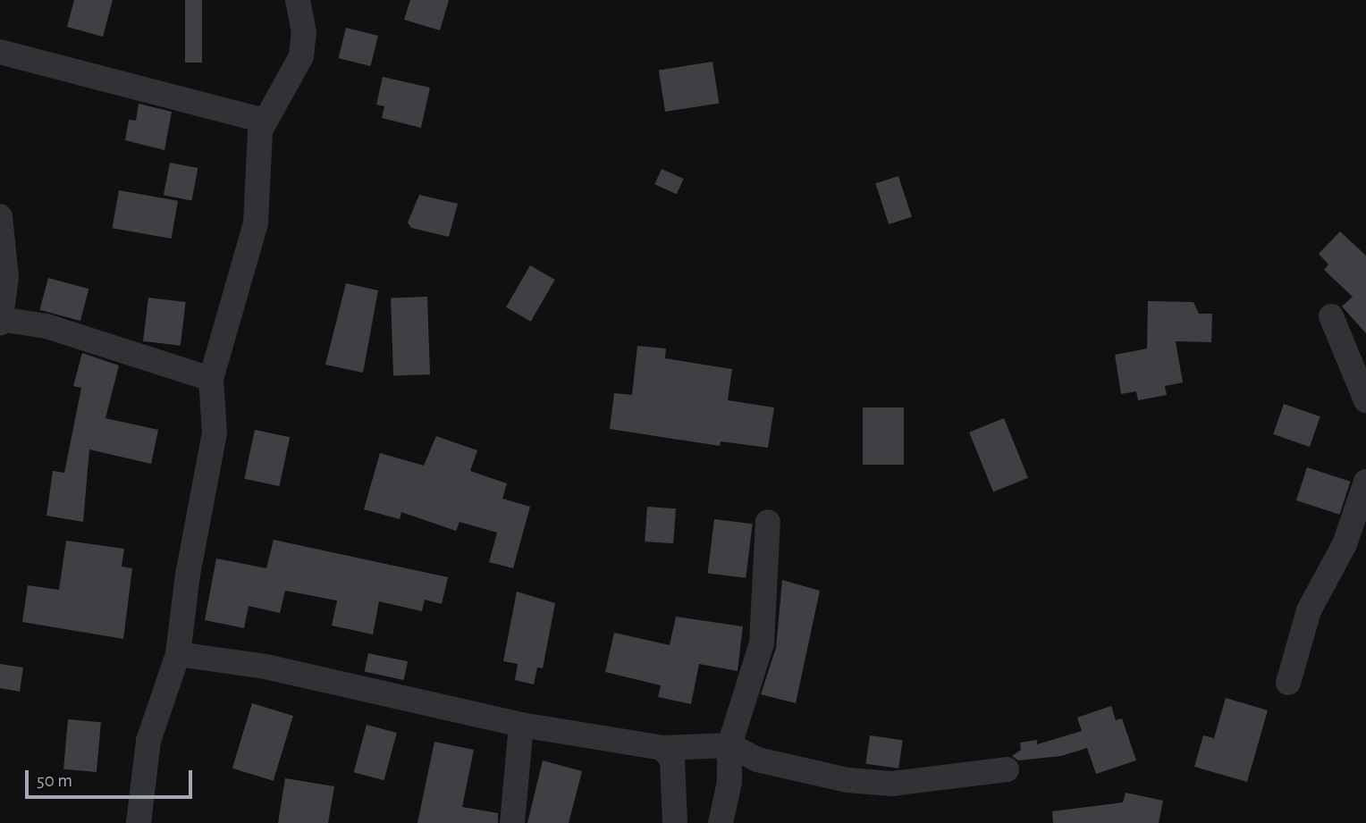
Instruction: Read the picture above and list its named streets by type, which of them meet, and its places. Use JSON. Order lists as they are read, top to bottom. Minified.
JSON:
{"scale_bar":"50 m"}
